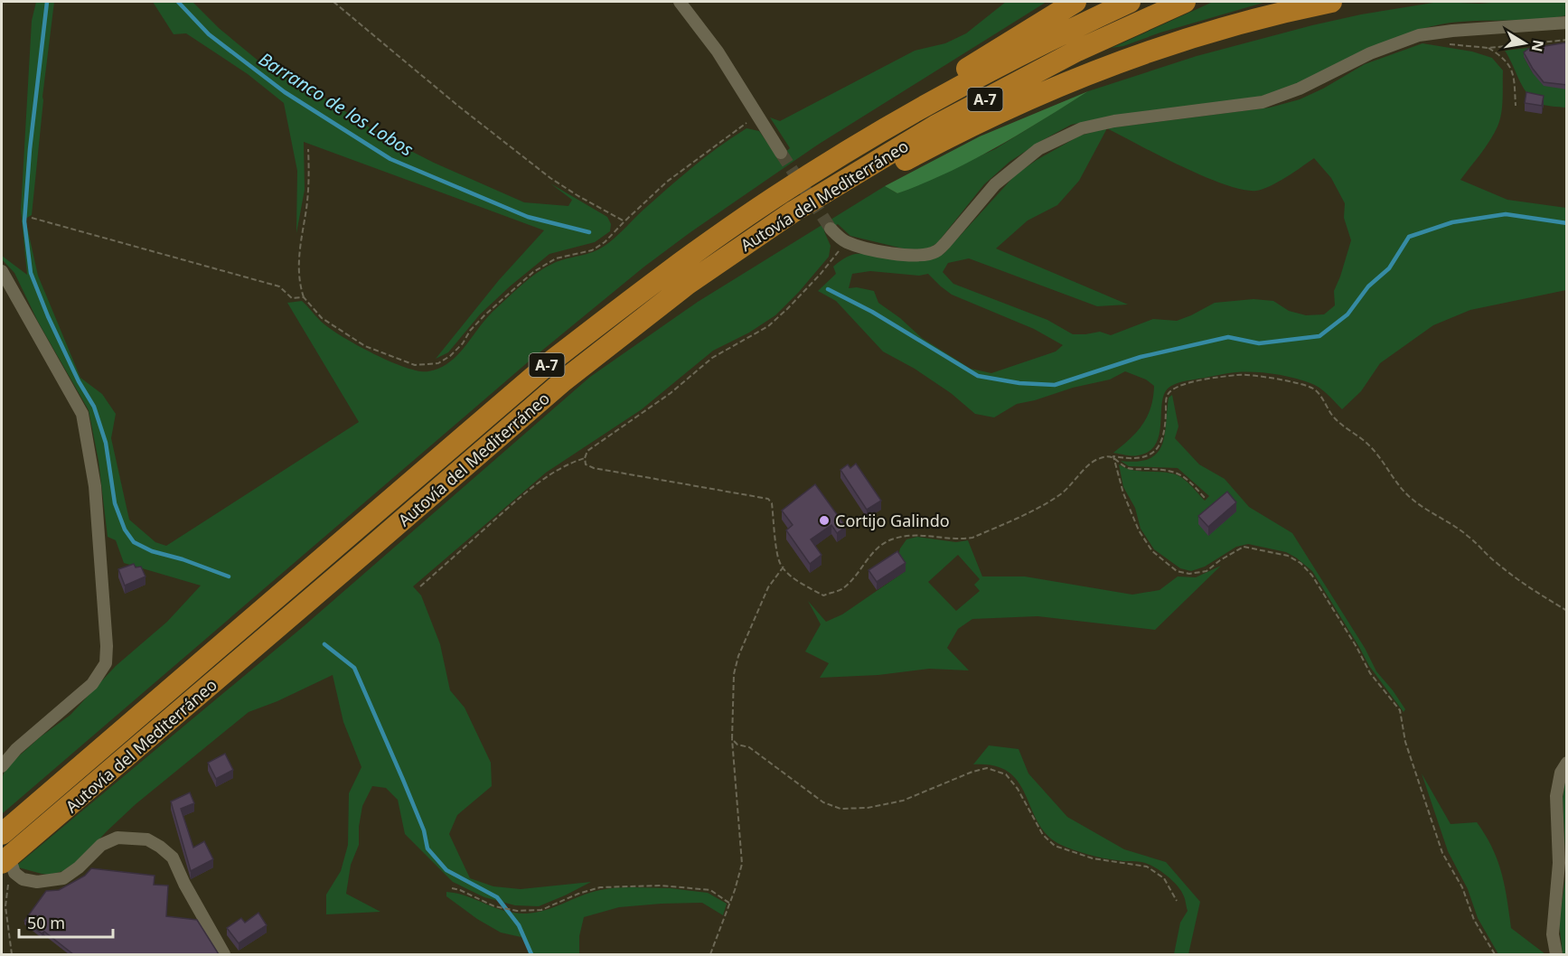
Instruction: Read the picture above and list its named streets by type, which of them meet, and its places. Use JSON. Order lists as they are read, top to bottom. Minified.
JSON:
{"streets":{"highway":["A-7","Autovía del Mediterráneo"]},"water":["Barranco de los Lobos"],"places":["Cortijo Galindo"],"scale_bar":"50 m","north":"right"}
